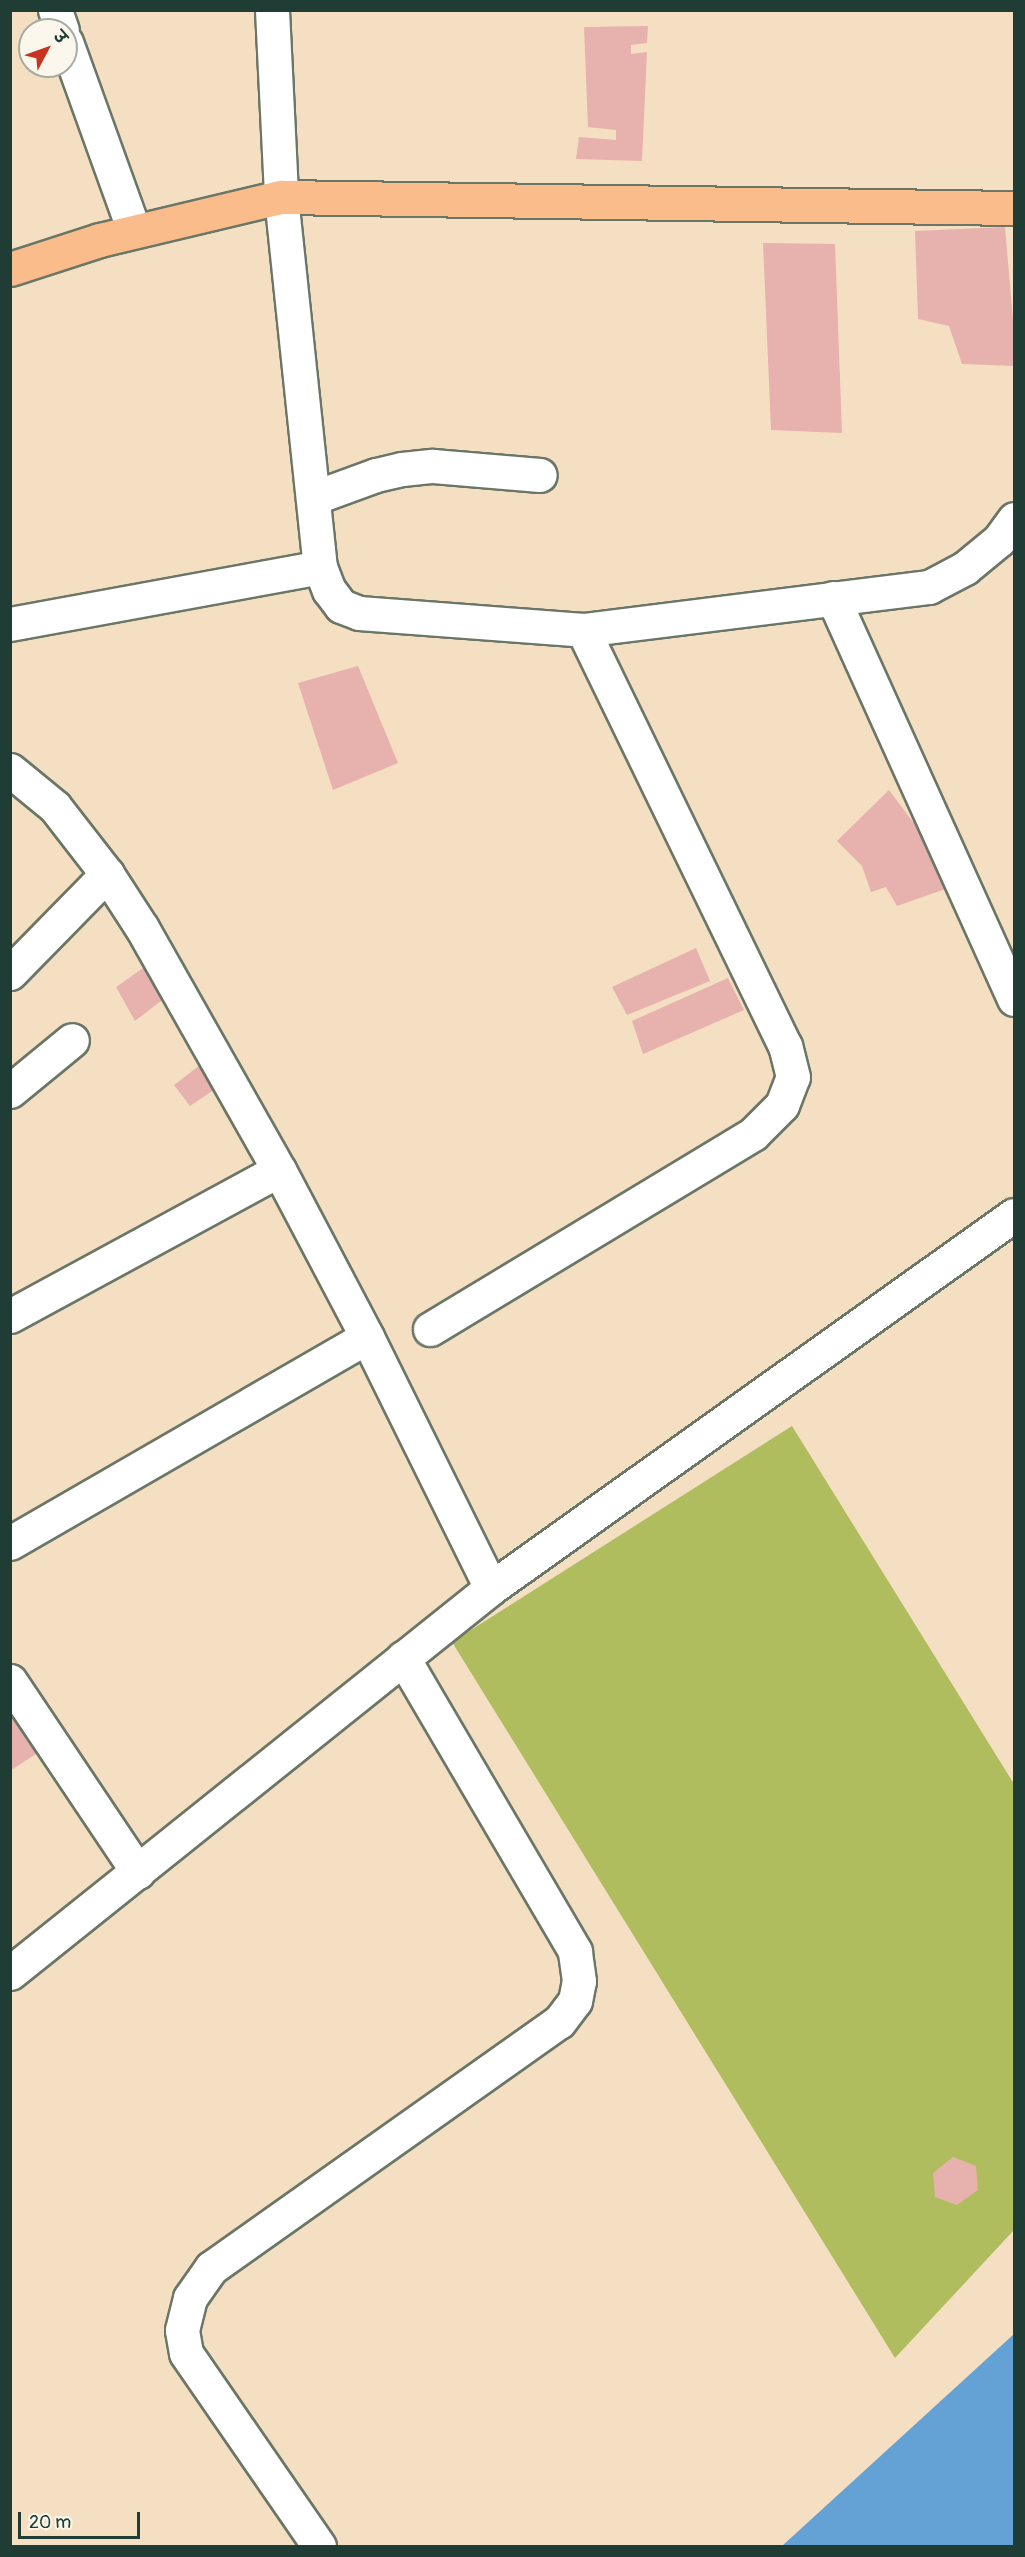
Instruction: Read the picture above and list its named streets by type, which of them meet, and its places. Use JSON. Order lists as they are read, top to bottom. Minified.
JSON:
{"scale_bar":"20 m","north":"top right"}
